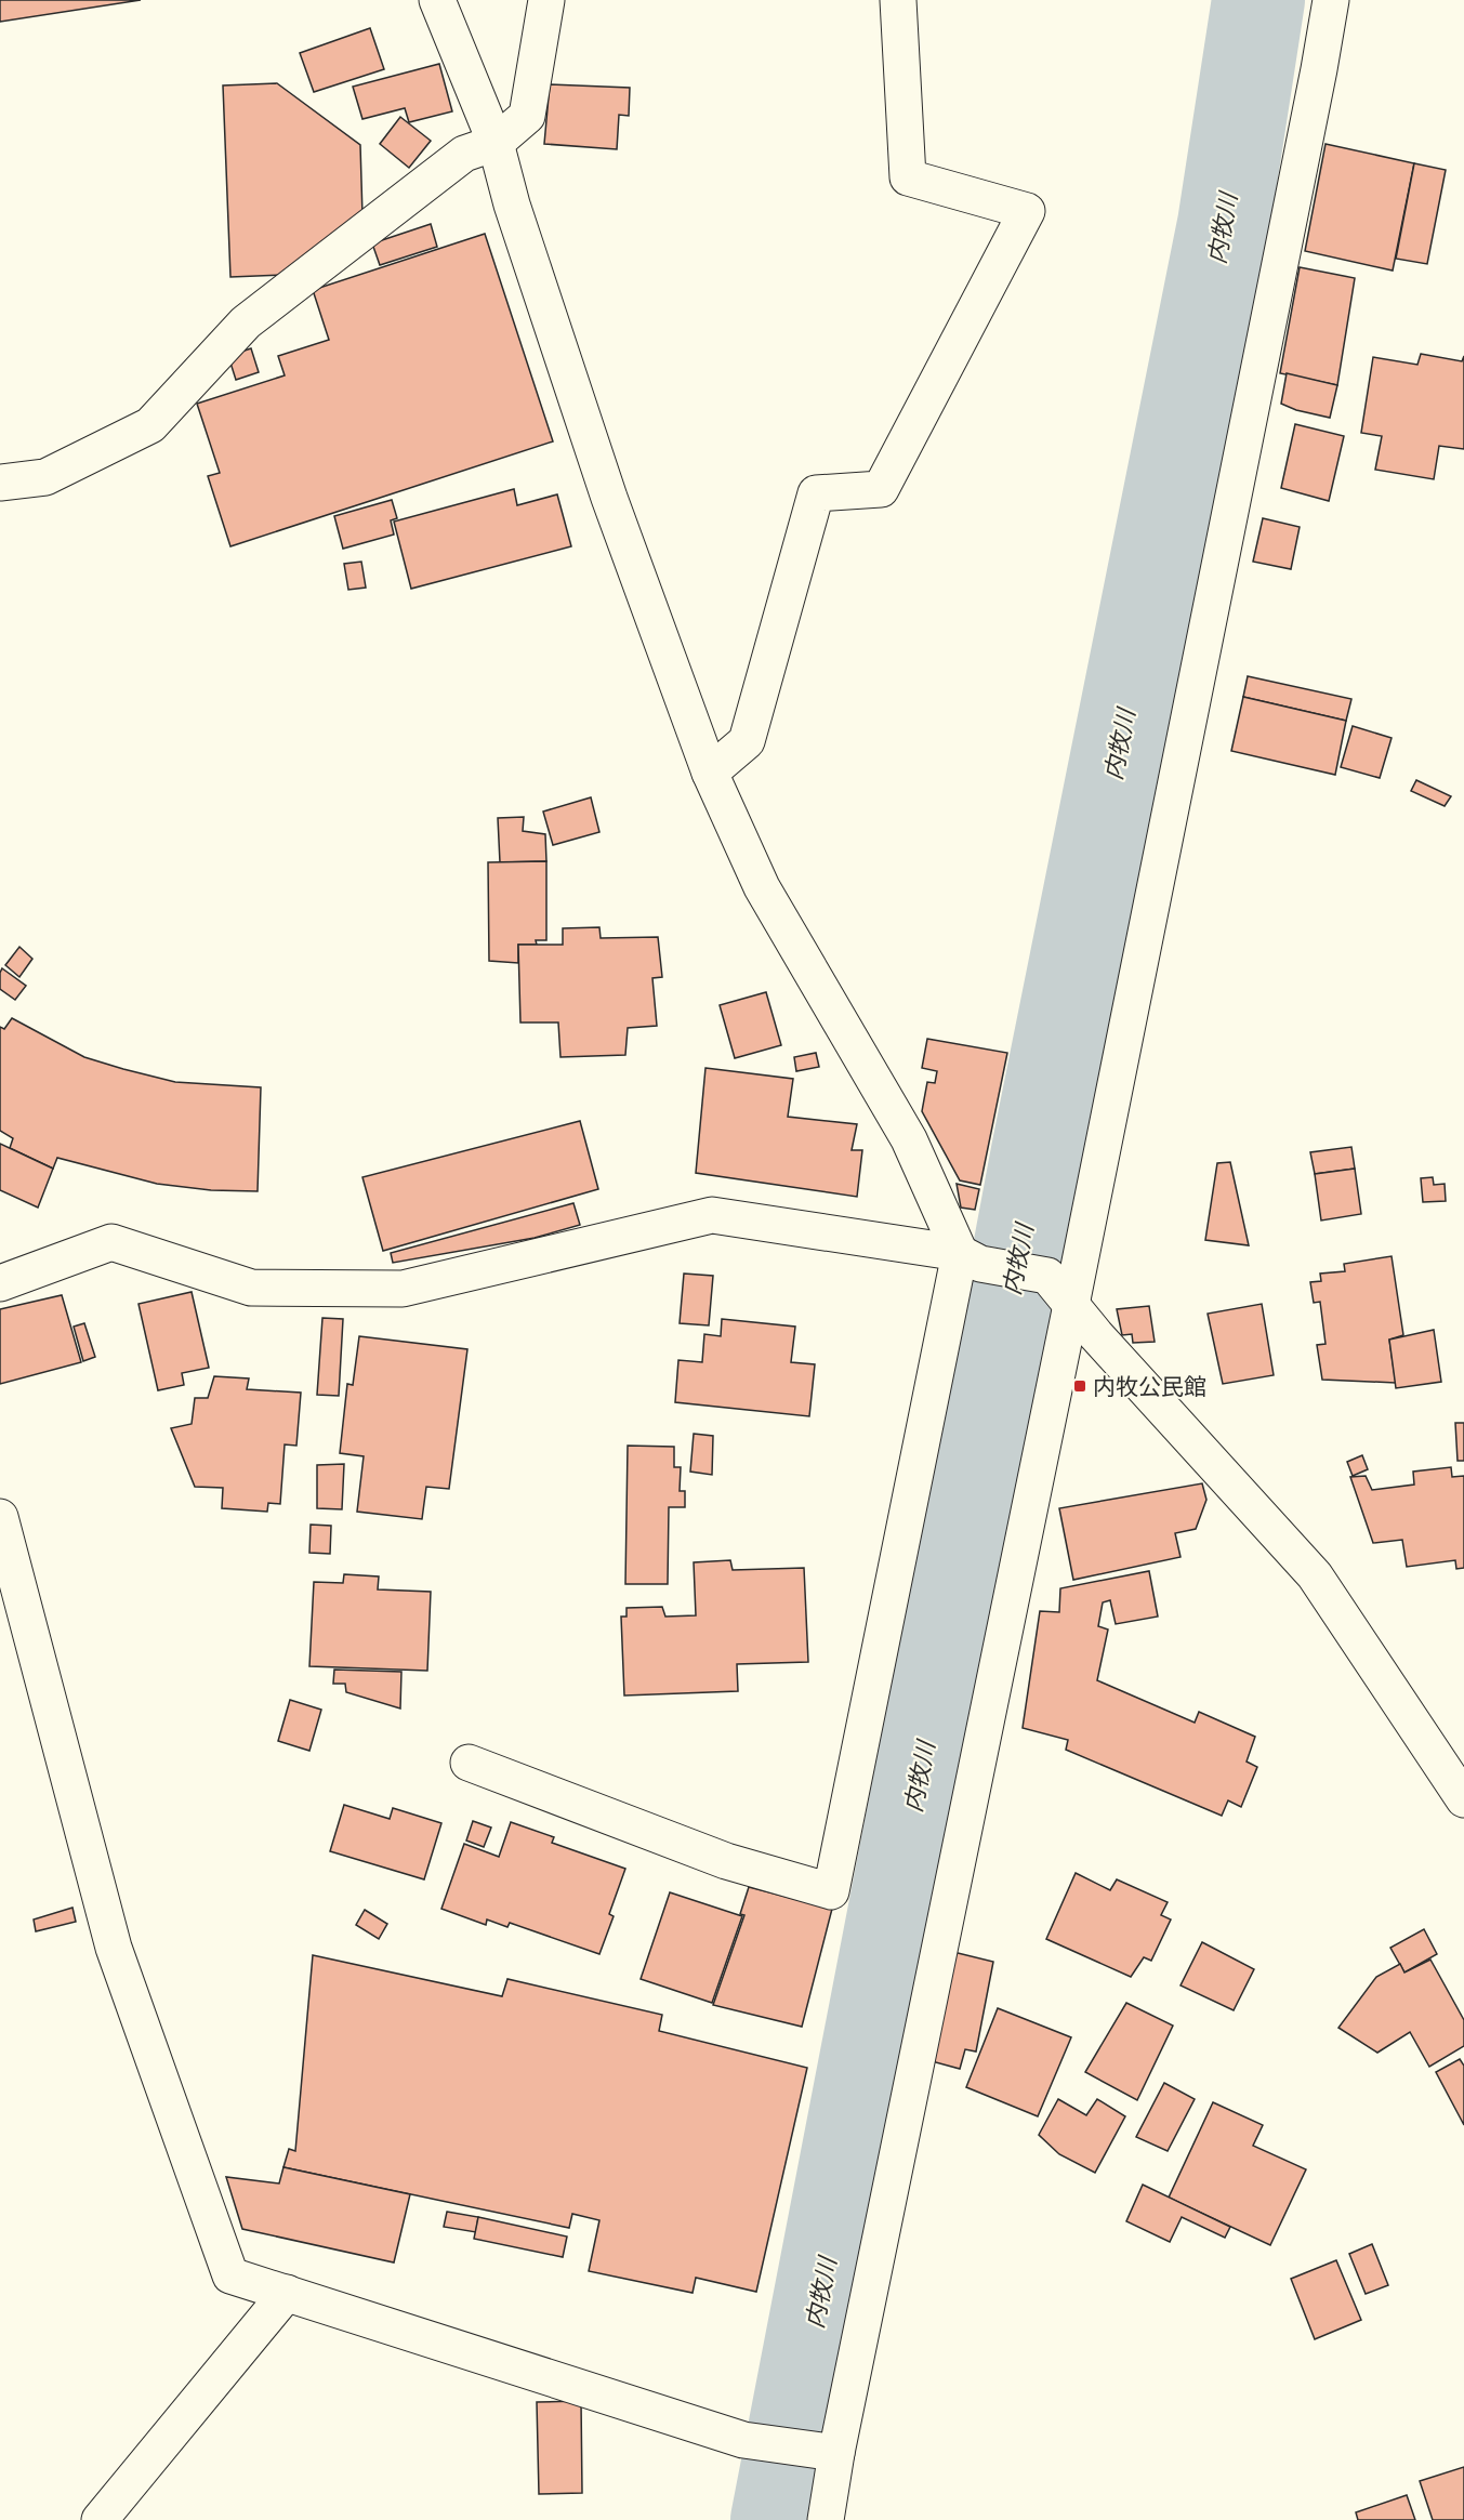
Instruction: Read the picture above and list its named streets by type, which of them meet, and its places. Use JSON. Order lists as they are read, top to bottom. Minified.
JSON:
{"water":["内牧川"],"places":{"transit":["内牧公民館"]}}
